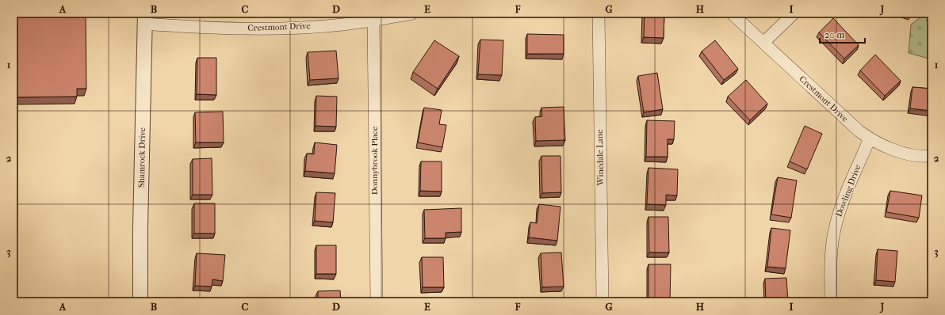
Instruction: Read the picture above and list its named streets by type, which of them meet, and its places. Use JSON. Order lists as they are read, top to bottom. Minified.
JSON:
{"streets":{"street":["Crestmont Drive","Shamrock Drive","Winedale Lane","Donnybrook Place","Dowling Drive"]},"crossings":[["Crestmont Drive","Shamrock Drive"],["Crestmont Drive","Donnybrook Place"],["Crestmont Drive","Dowling Drive"]],"scale_bar":"20 m","grid":{"columns":["A","B","C","D","E","F","G","H","I","J"],"rows":["1","2","3"]}}
